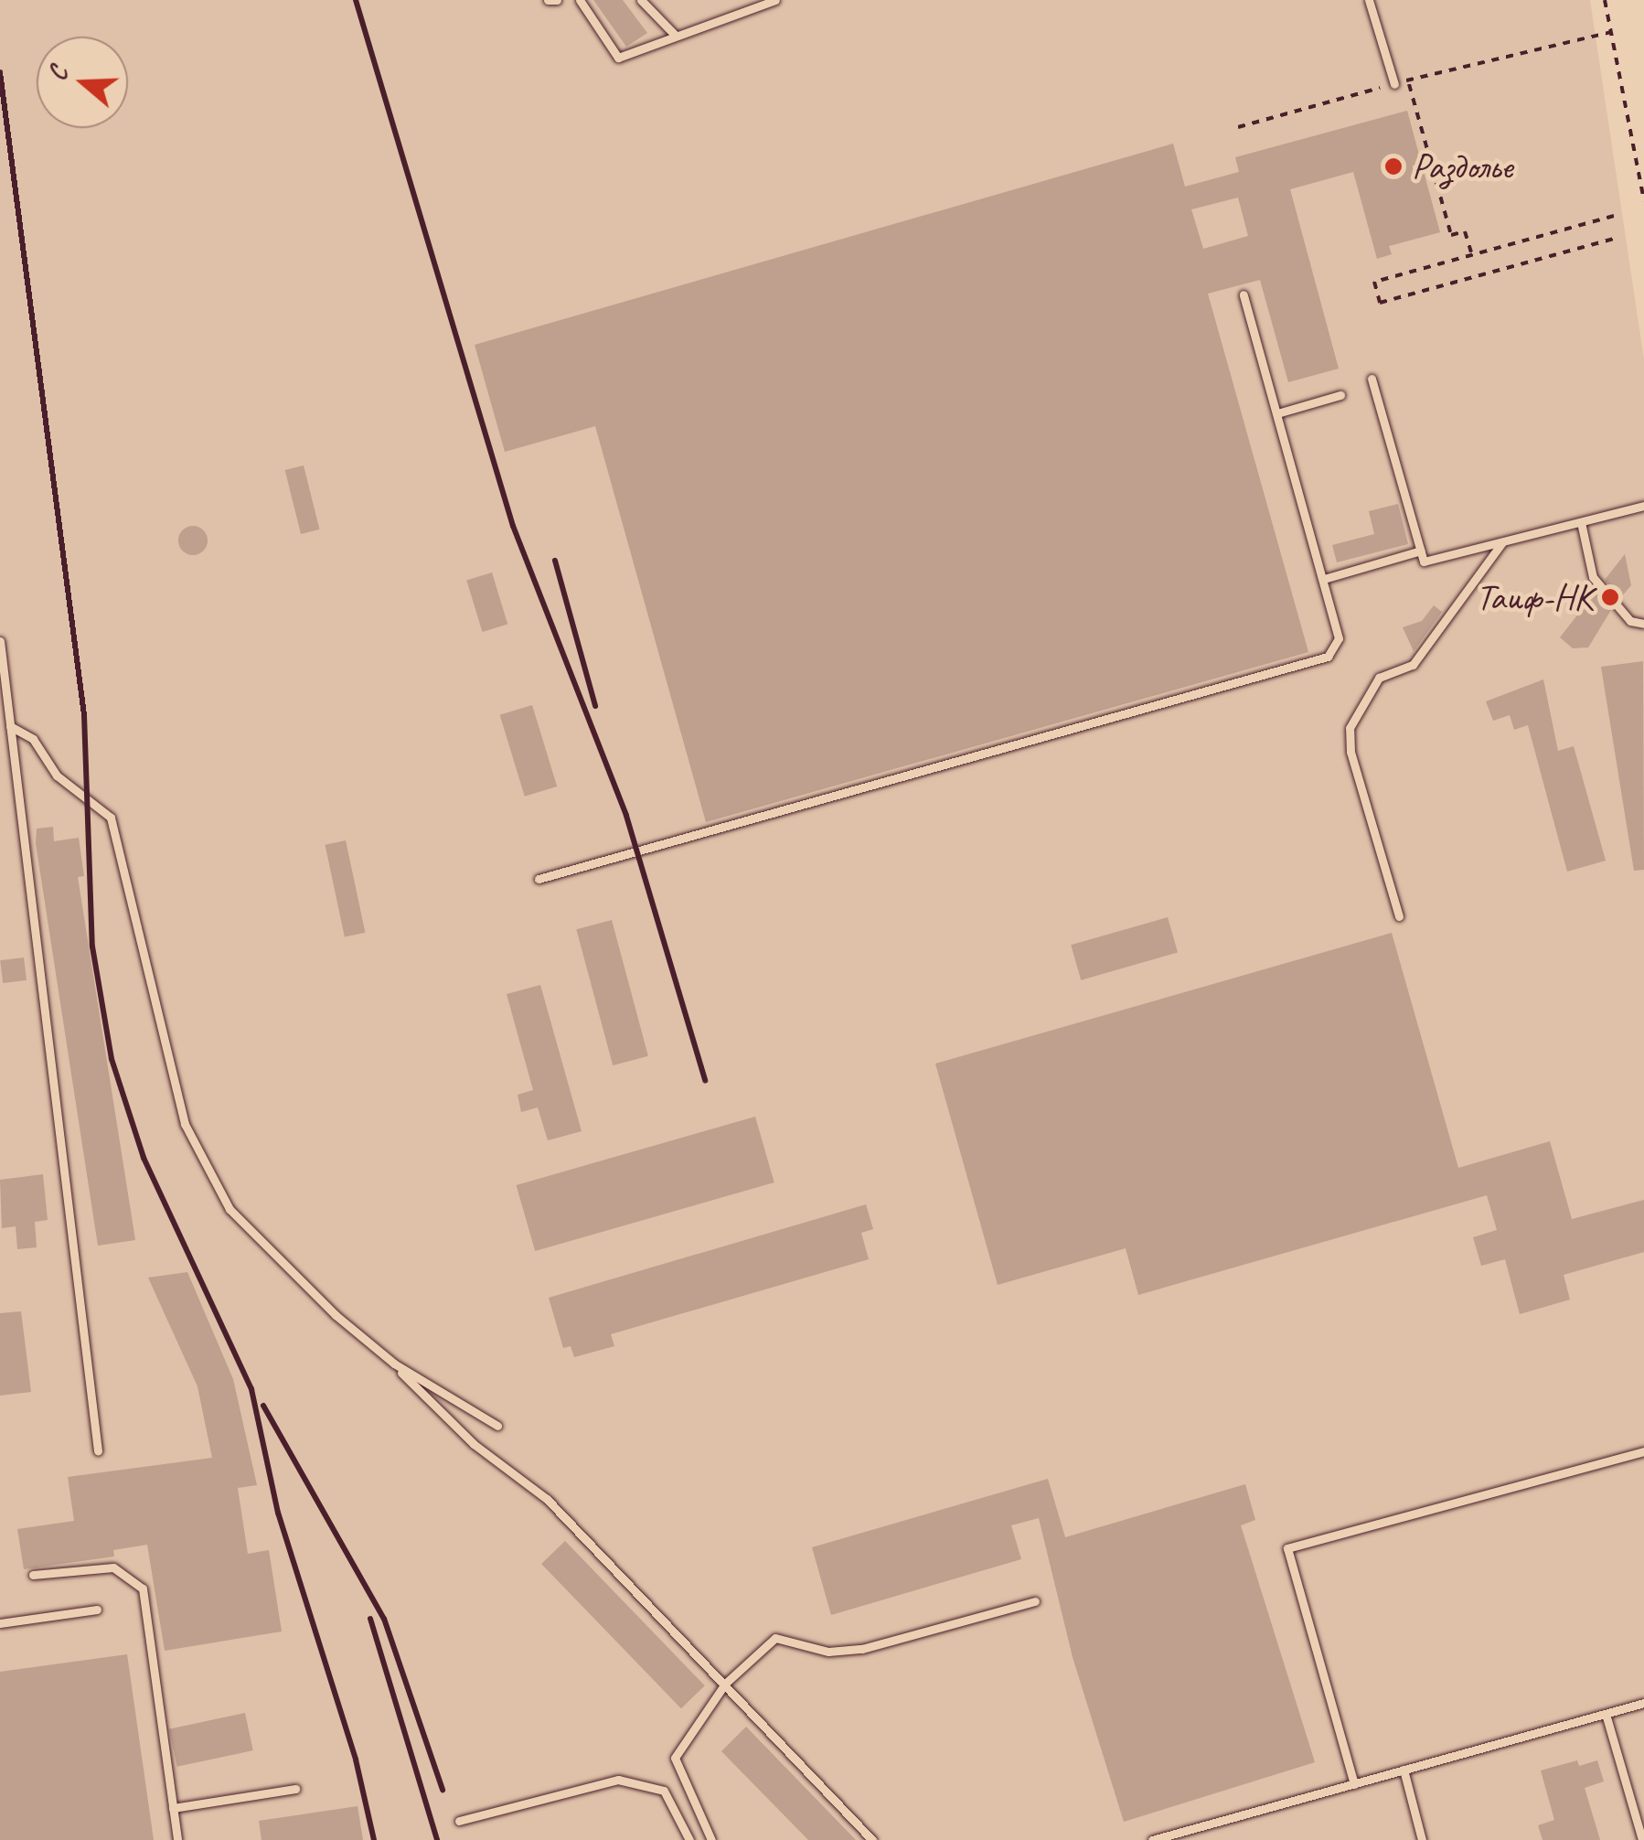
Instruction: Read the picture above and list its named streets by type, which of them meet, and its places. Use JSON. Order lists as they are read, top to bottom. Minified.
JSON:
{"places":["Раздолье","Таиф-НК"],"north":"left"}
